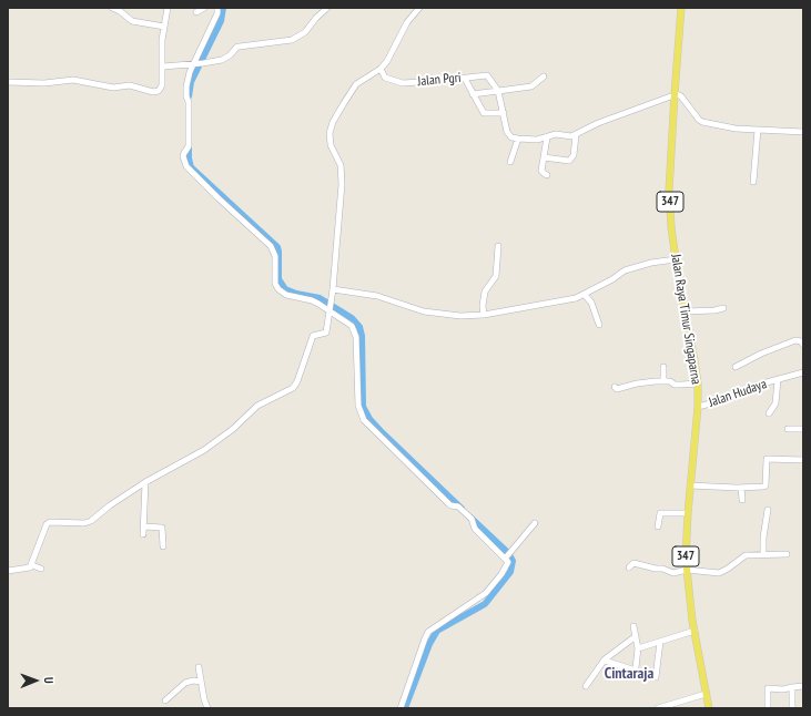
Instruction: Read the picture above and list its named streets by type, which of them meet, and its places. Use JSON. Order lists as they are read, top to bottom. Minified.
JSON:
{"streets":{"main road":["347","Jalan Raya Timur Singaparna"],"street":["Jalan Pgri","Jalan Hudaya"]},"crossings":[["Jalan Raya Timur Singaparna","Jalan Hudaya"]],"districts":["Cintaraja"],"north":"right"}
